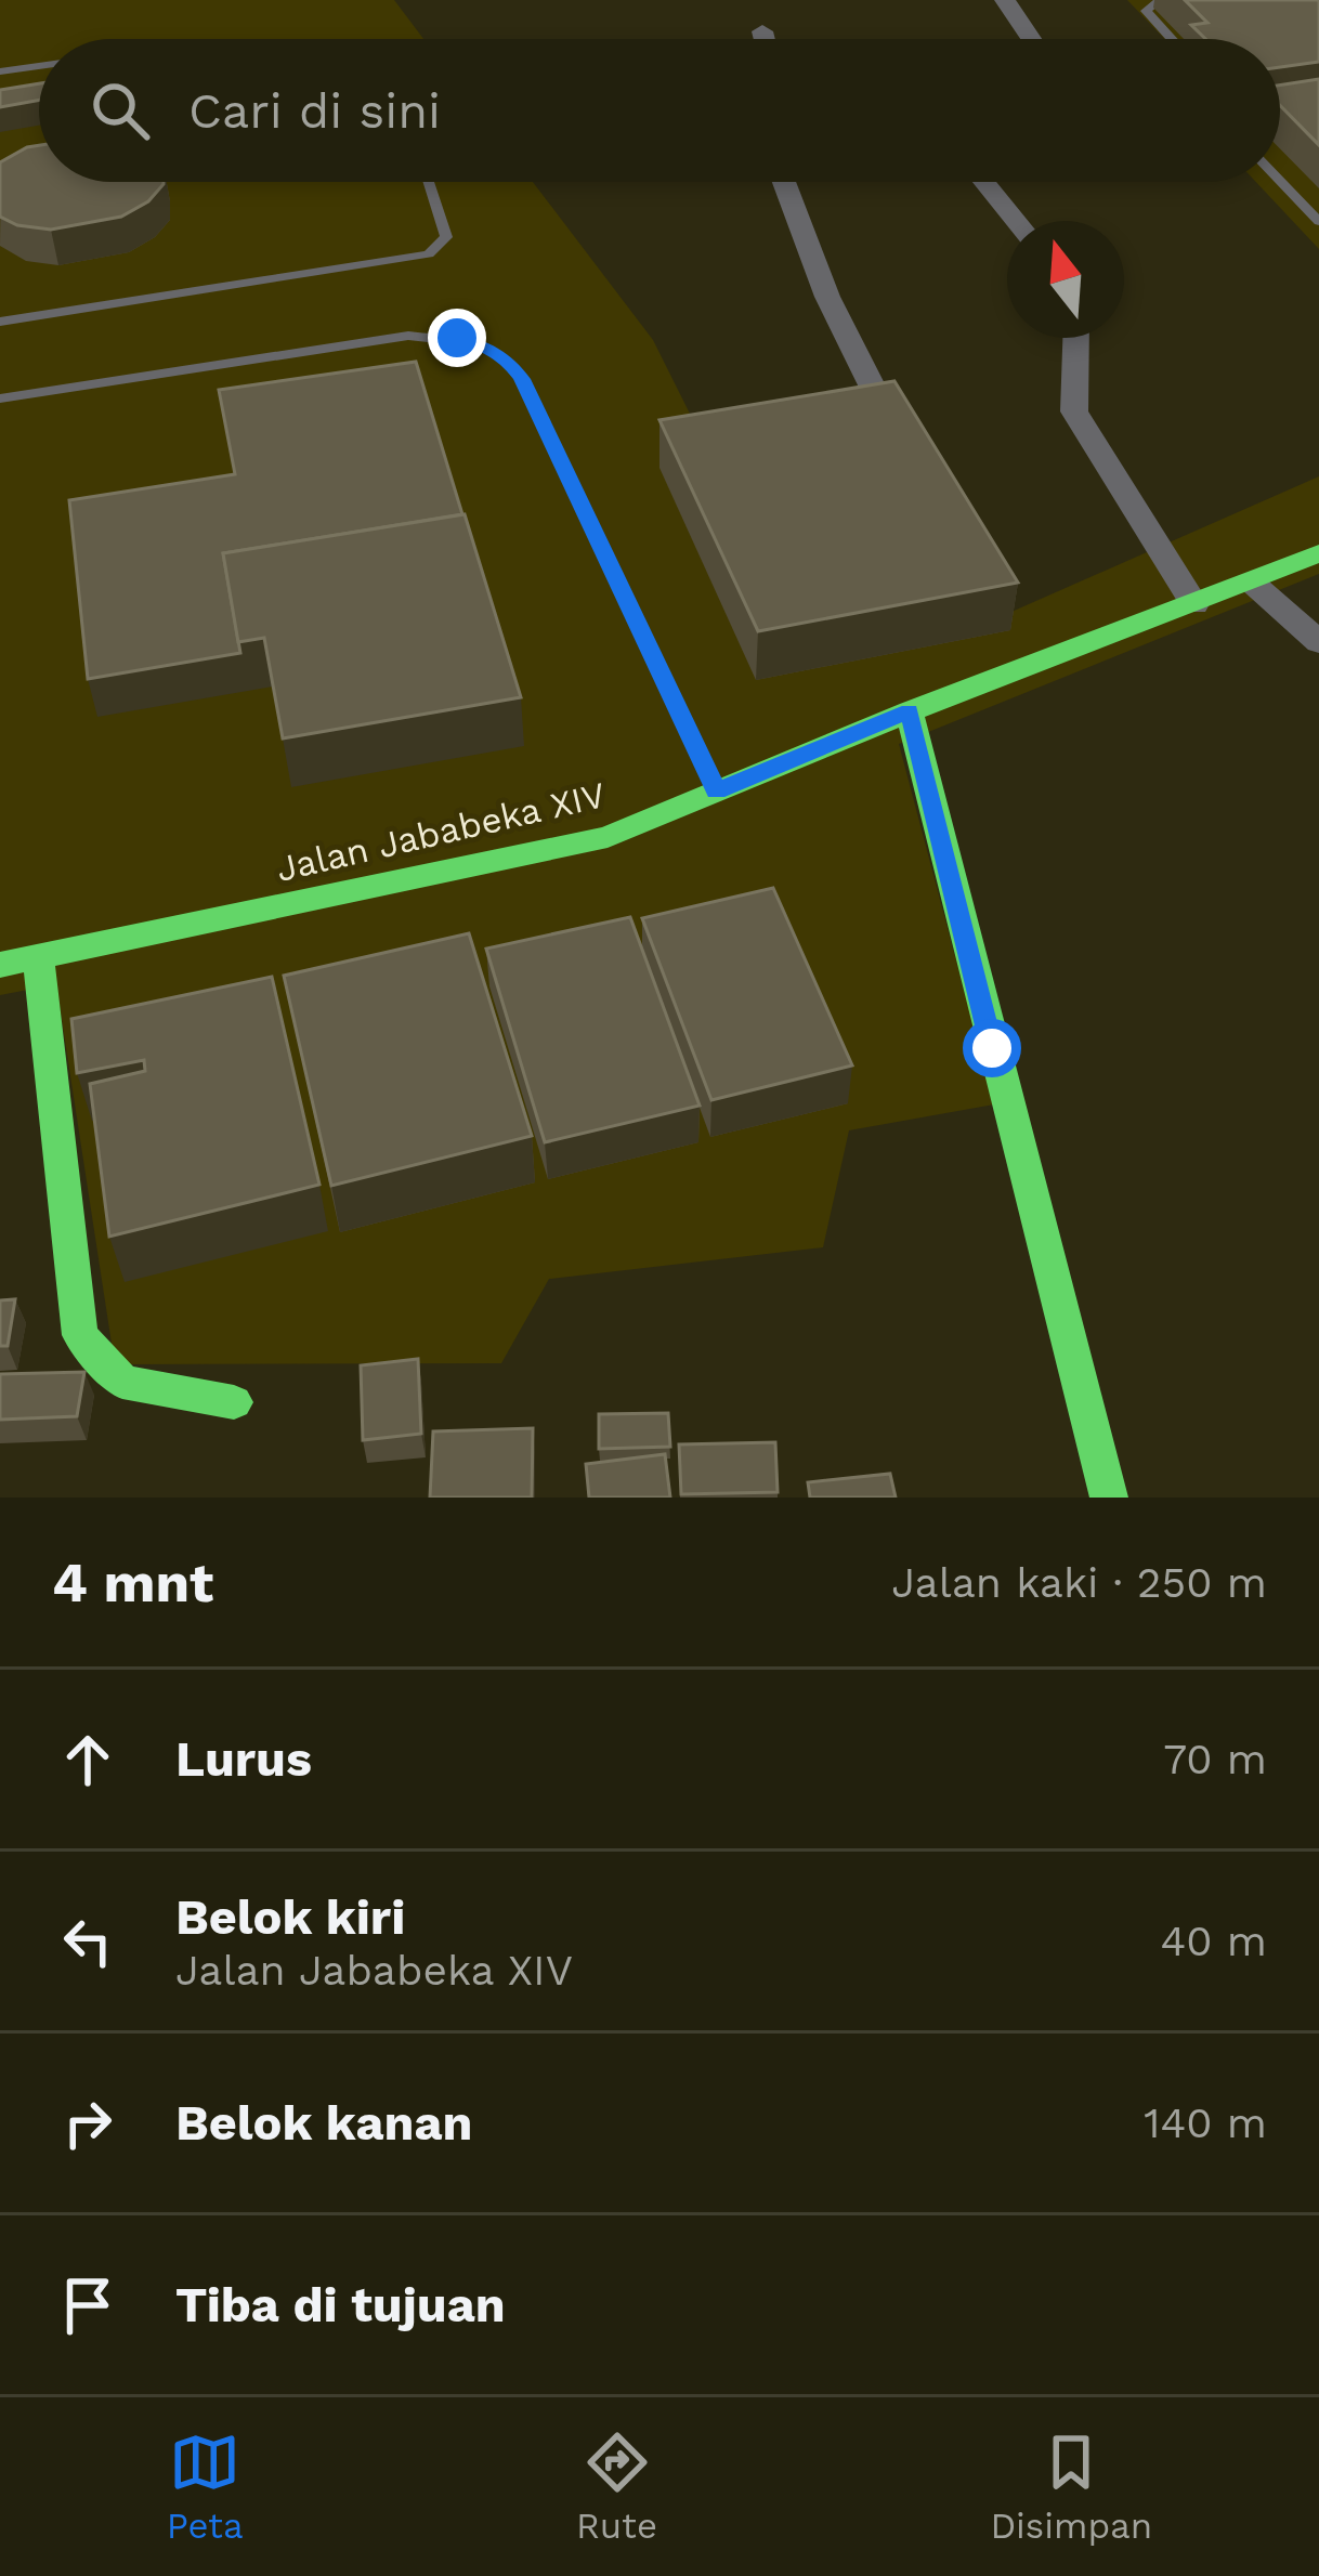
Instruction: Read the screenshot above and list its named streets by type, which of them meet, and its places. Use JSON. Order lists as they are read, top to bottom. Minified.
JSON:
{"streets":{"street":["Jalan Jababeka XIV"]},"north":"top","page":{"search":"Cari di sini","heading":["4 mnt","Jalan kaki · 250 m"],"list":[["Lurus","70 m"],["Belok kiri","Jalan Jababeka XIV","40 m"],["Belok kanan","140 m"],"Tiba di tujuan"],"nav":["Peta","Rute","Disimpan"]}}
